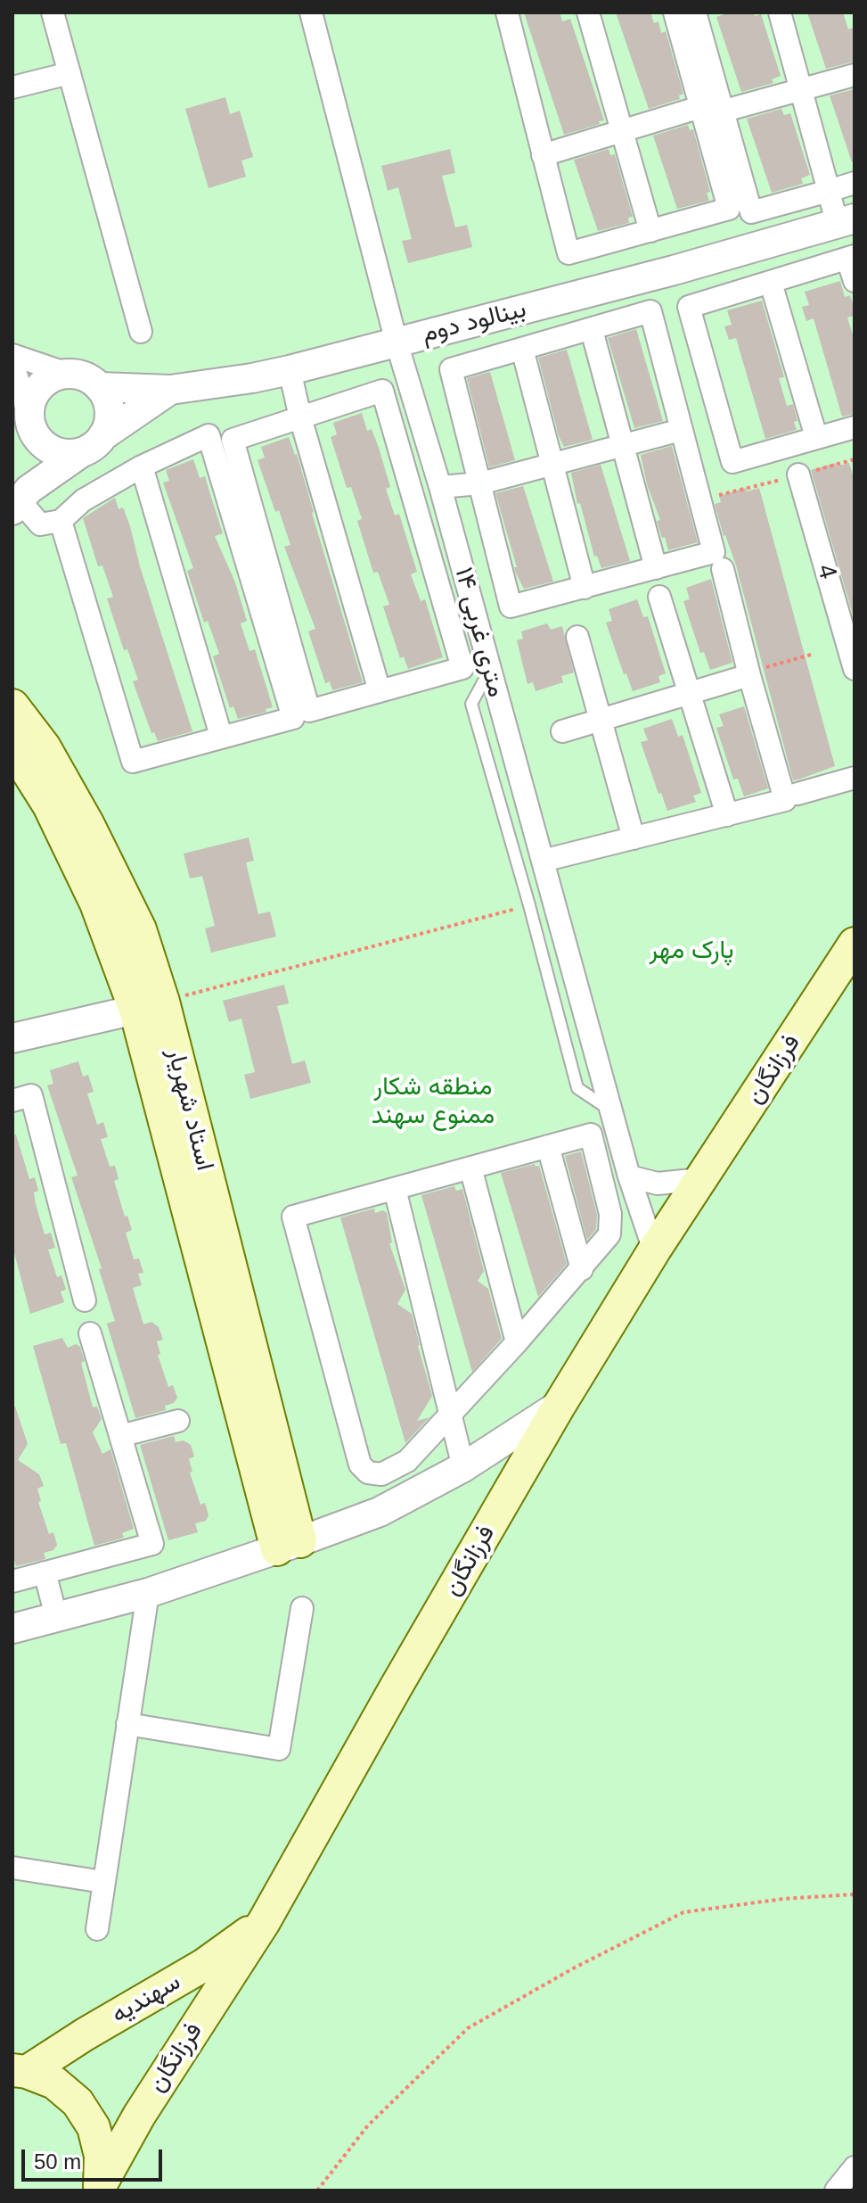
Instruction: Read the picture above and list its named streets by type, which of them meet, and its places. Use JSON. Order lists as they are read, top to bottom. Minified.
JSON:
{"streets":{"main road":["فرزانگان","استاد شهریار","سهندیه"],"street":["بینالود دوم","4","۱۴ متری غربی"]},"crossings":[["بینالود دوم","۱۴ متری غربی"],["۱۴ متری غربی","فرزانگان"],["فرزانگان","سهندیه"]],"parks":["پارک مهر","منطقه شکار ممنوع سهند"],"scale_bar":"50 m"}
